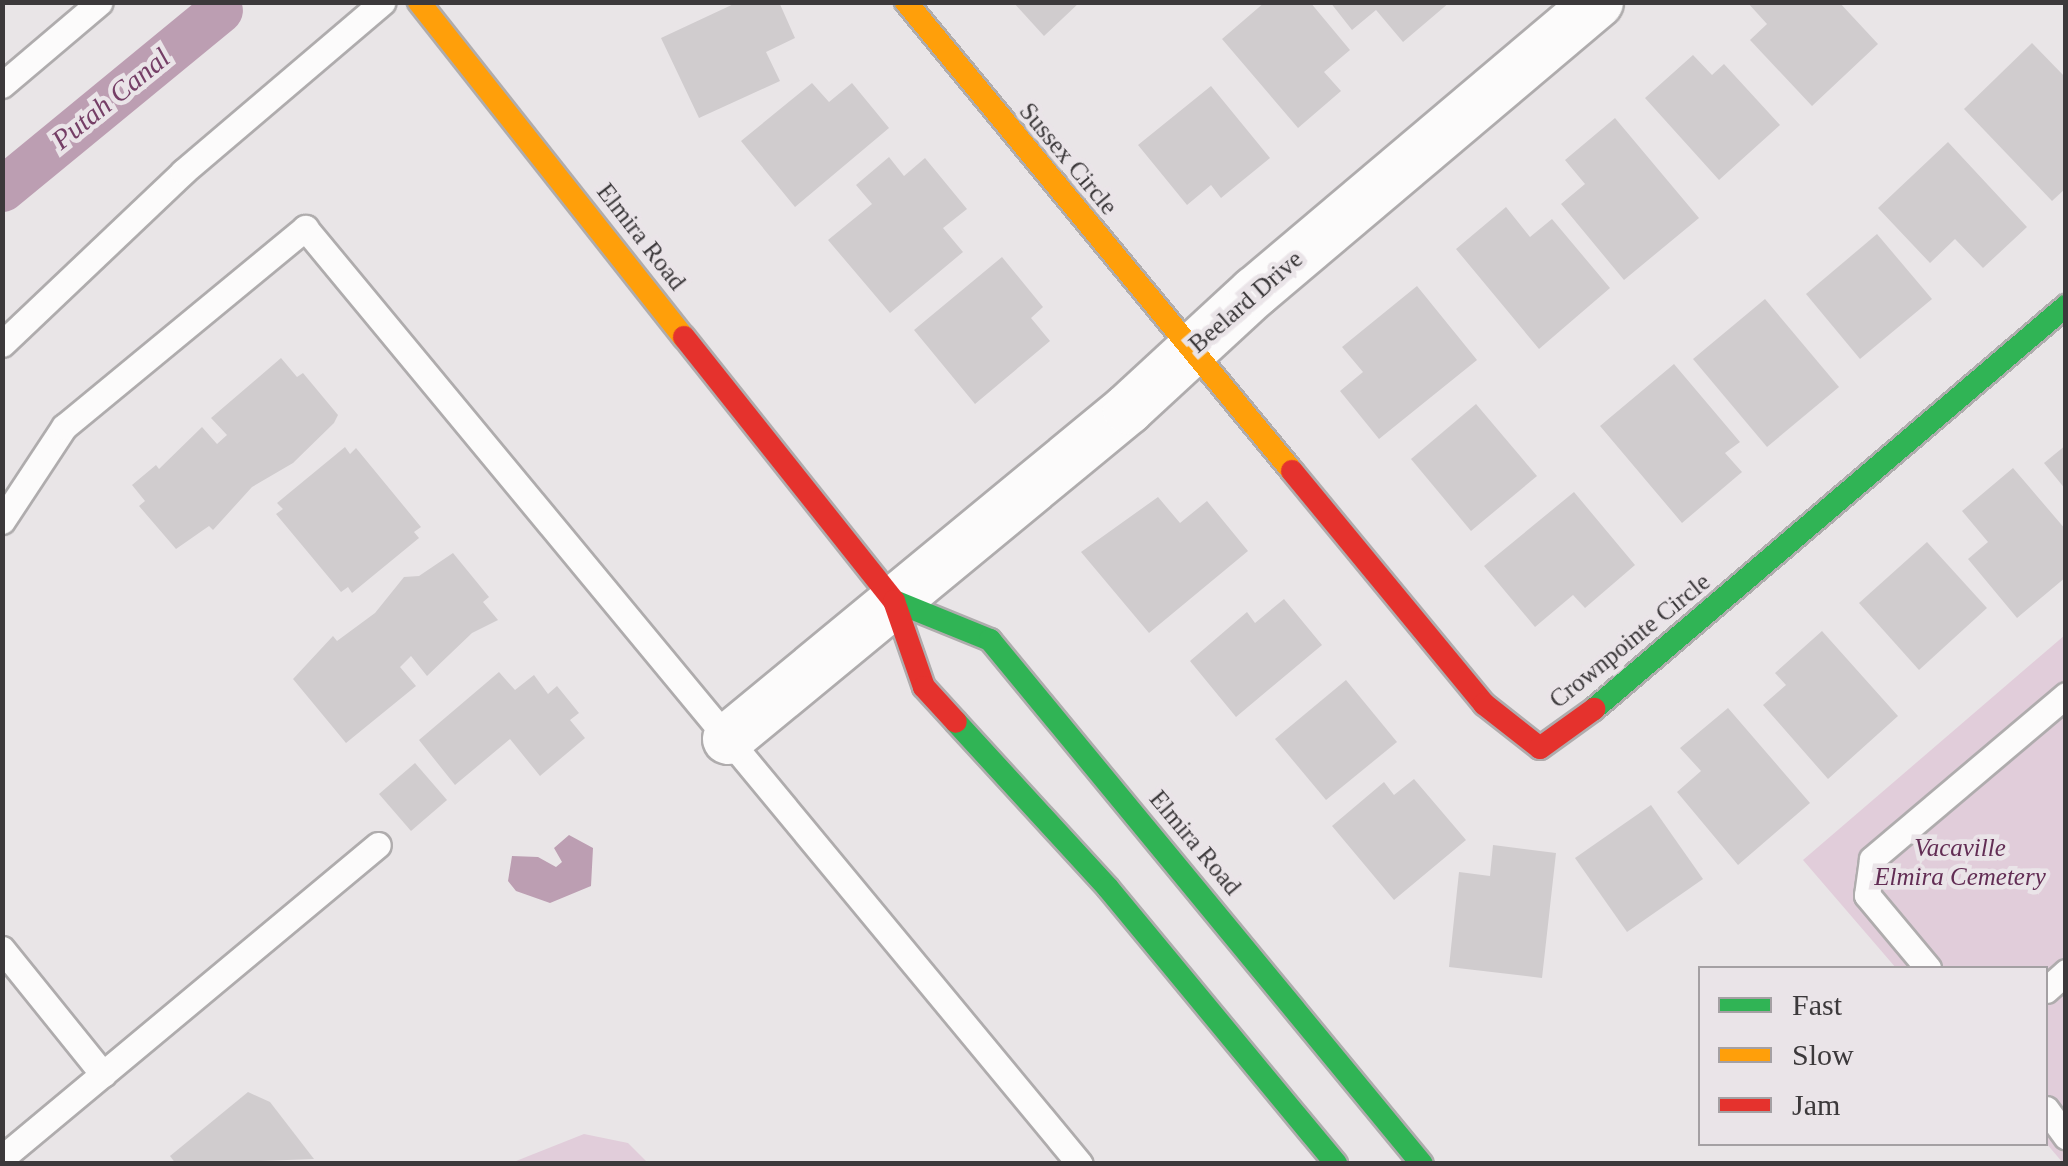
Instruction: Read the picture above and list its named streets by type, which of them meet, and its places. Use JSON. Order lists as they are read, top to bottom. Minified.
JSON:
{"streets":{"main road":["Sussex Circle","Elmira Road","Crownpointe Circle"],"street":["Beelard Drive"]},"crossings":[["Sussex Circle","Beelard Drive"],["Sussex Circle","Crownpointe Circle"],["Elmira Road","Beelard Drive"],["Beelard Drive","Crownpointe Circle"]],"water":["Putah Canal"],"parks":["Vacaville Elmira Cemetery"],"legend":["Fast","Slow","Jam"]}
